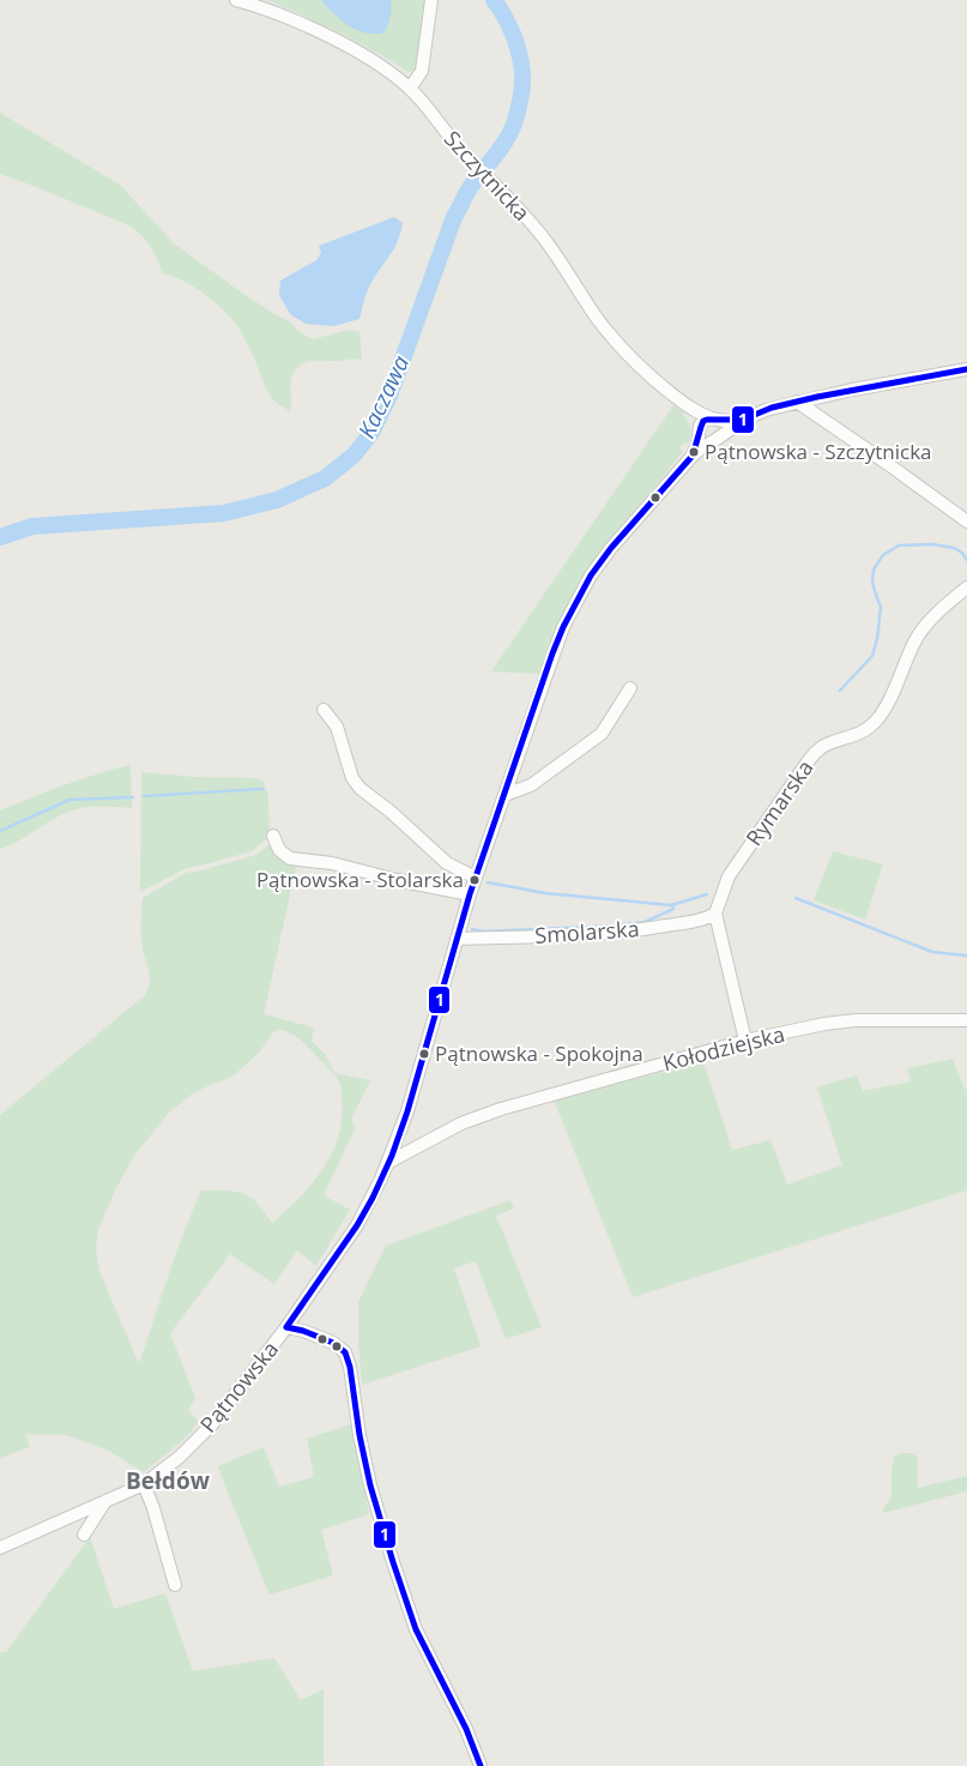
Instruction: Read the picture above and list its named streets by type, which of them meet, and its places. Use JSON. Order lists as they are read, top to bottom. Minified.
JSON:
{"streets":{"street":["Szczytnicka","Rymarska","Smolarska","Kołodziejska","Pątnowska"]},"crossings":[["Szczytnicka","Pątnowska"],["Rymarska","Smolarska"],["Smolarska","Pątnowska"],["Kołodziejska","Pątnowska"]],"districts":["Bełdów"],"water":["Kaczawa"],"places":["Pątnowska - Szczytnicka","Pątnowska - Stolarska","Pątnowska - Spokojna"],"lines":["transit line 1"]}
